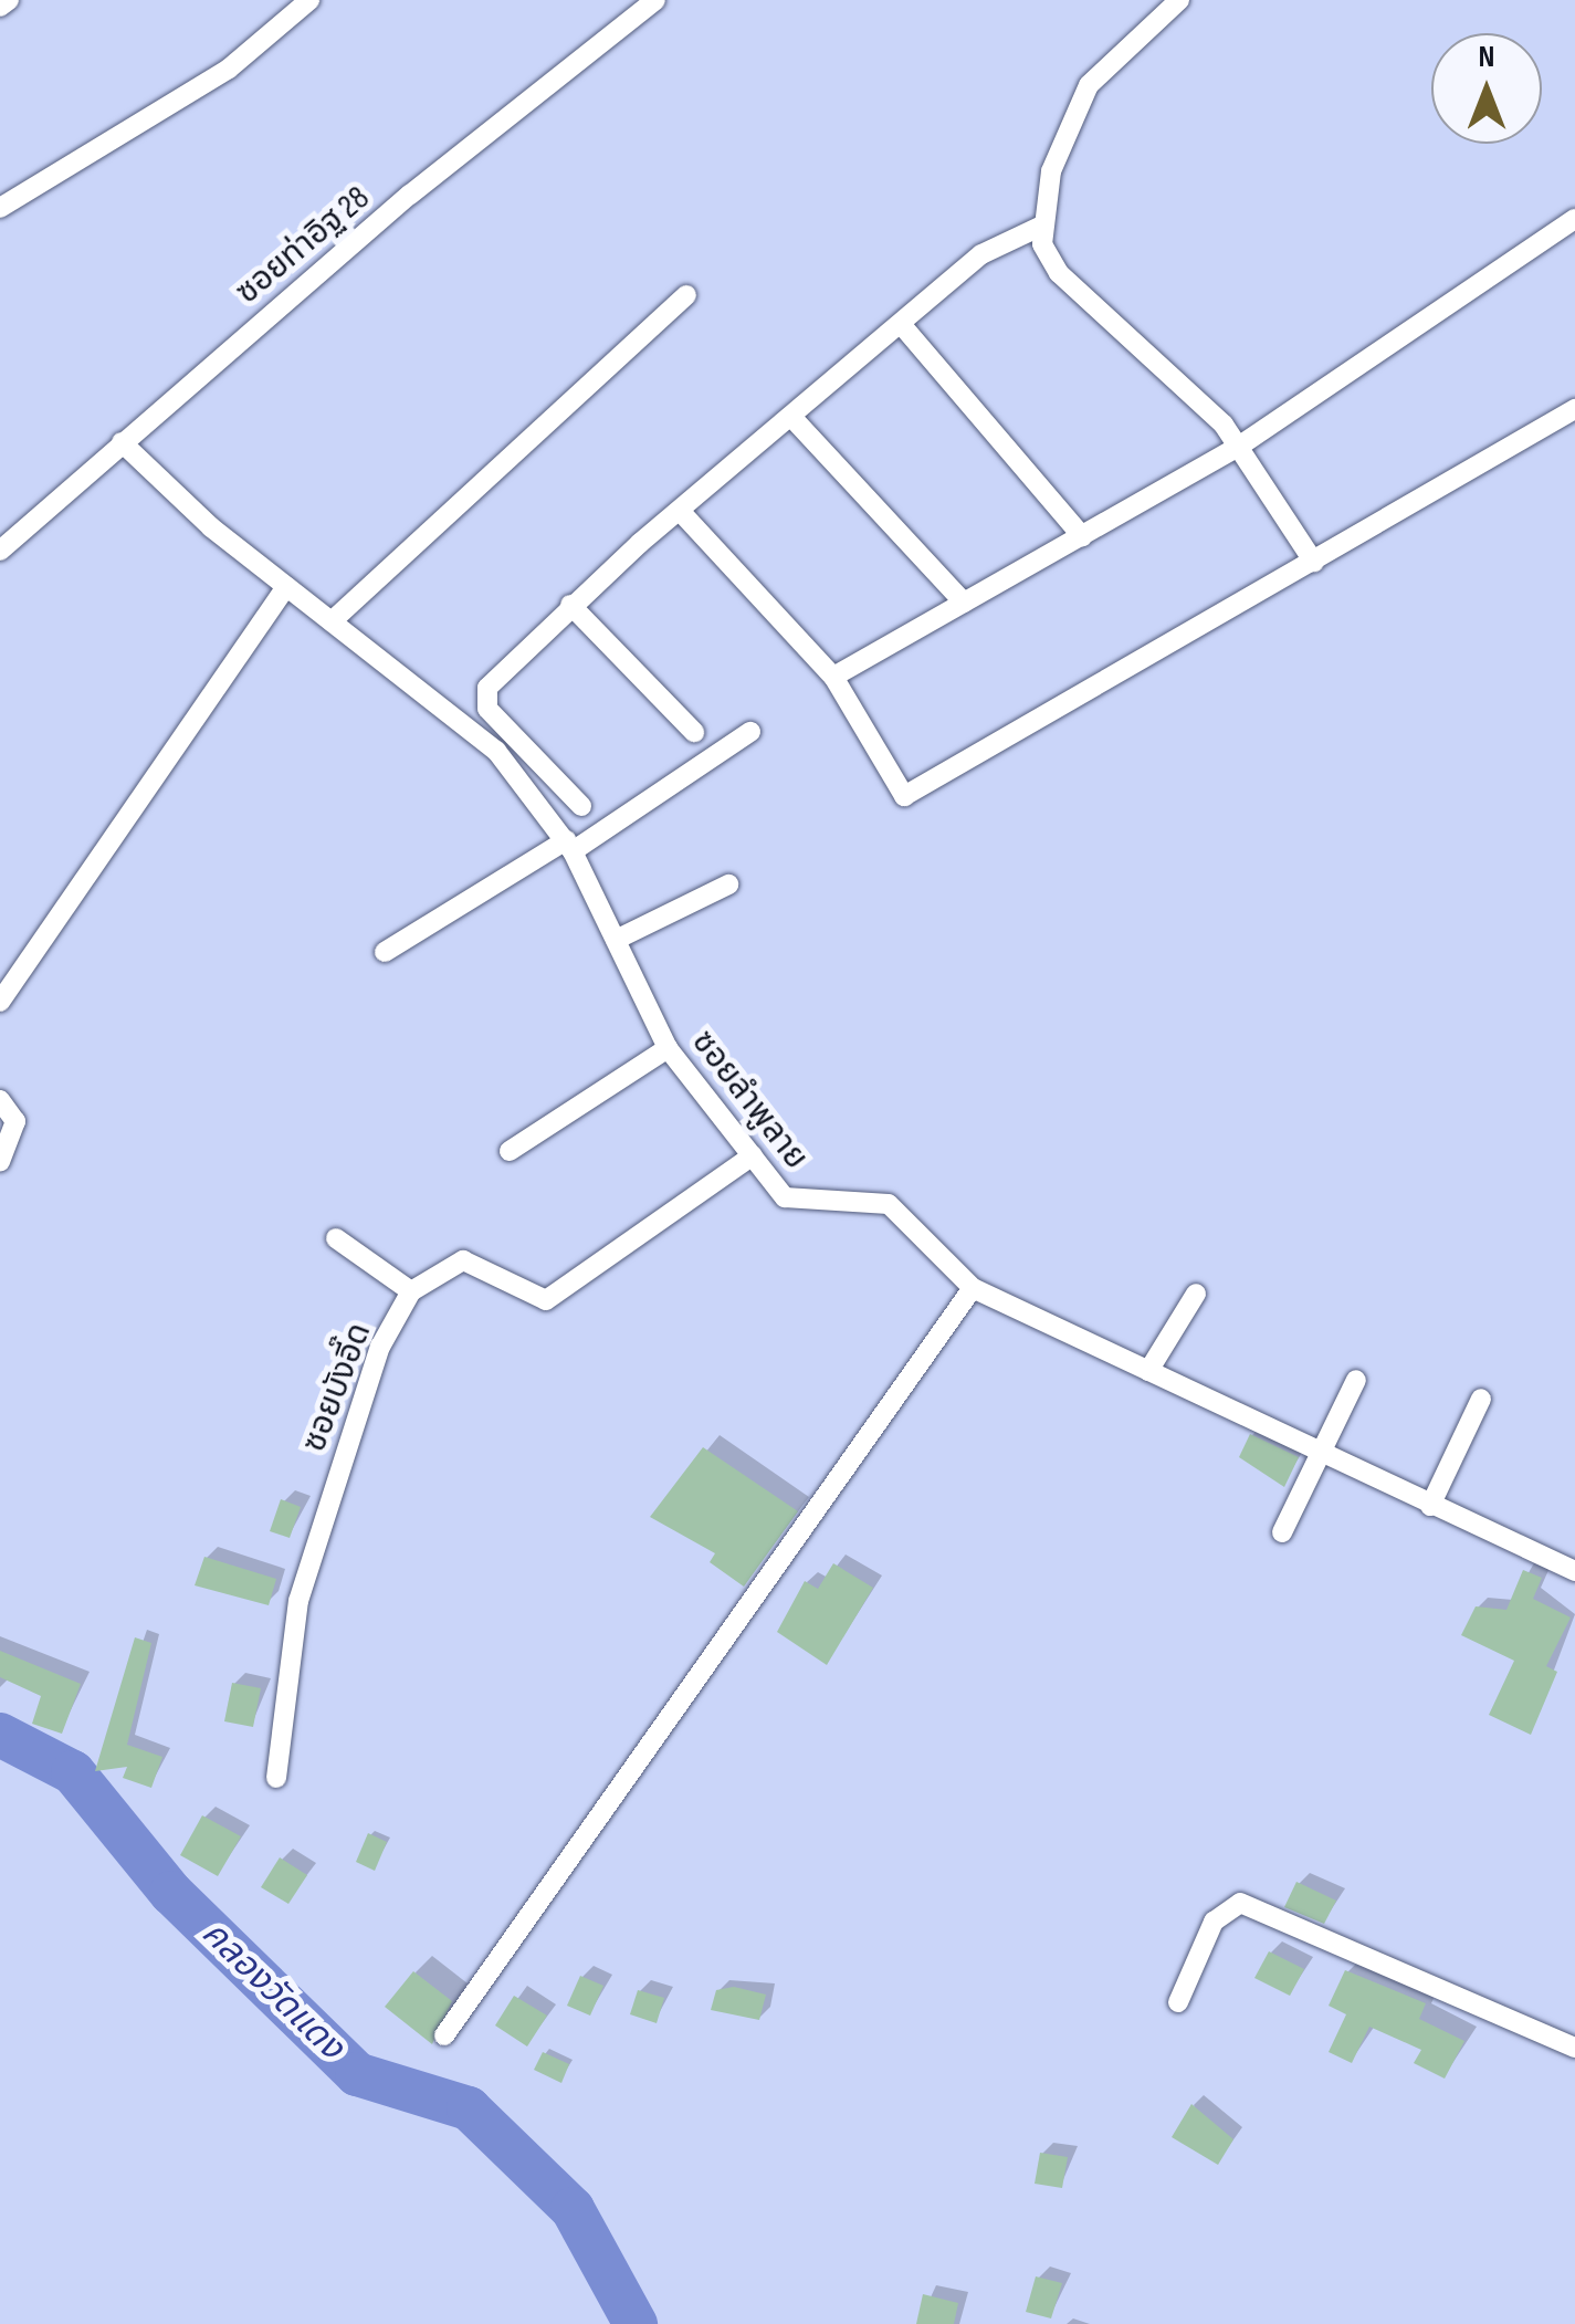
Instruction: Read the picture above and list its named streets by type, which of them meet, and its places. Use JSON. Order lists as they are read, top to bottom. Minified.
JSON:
{"streets":{"street":["ซอยท่าอิฐ 28","ซอยลำพูลาย","ซอยบังอี๊ด"]},"crossings":[["ซอยท่าอิฐ 28","ซอยลำพูลาย"]],"water":["คลองวัดแดง"],"north":"top"}
